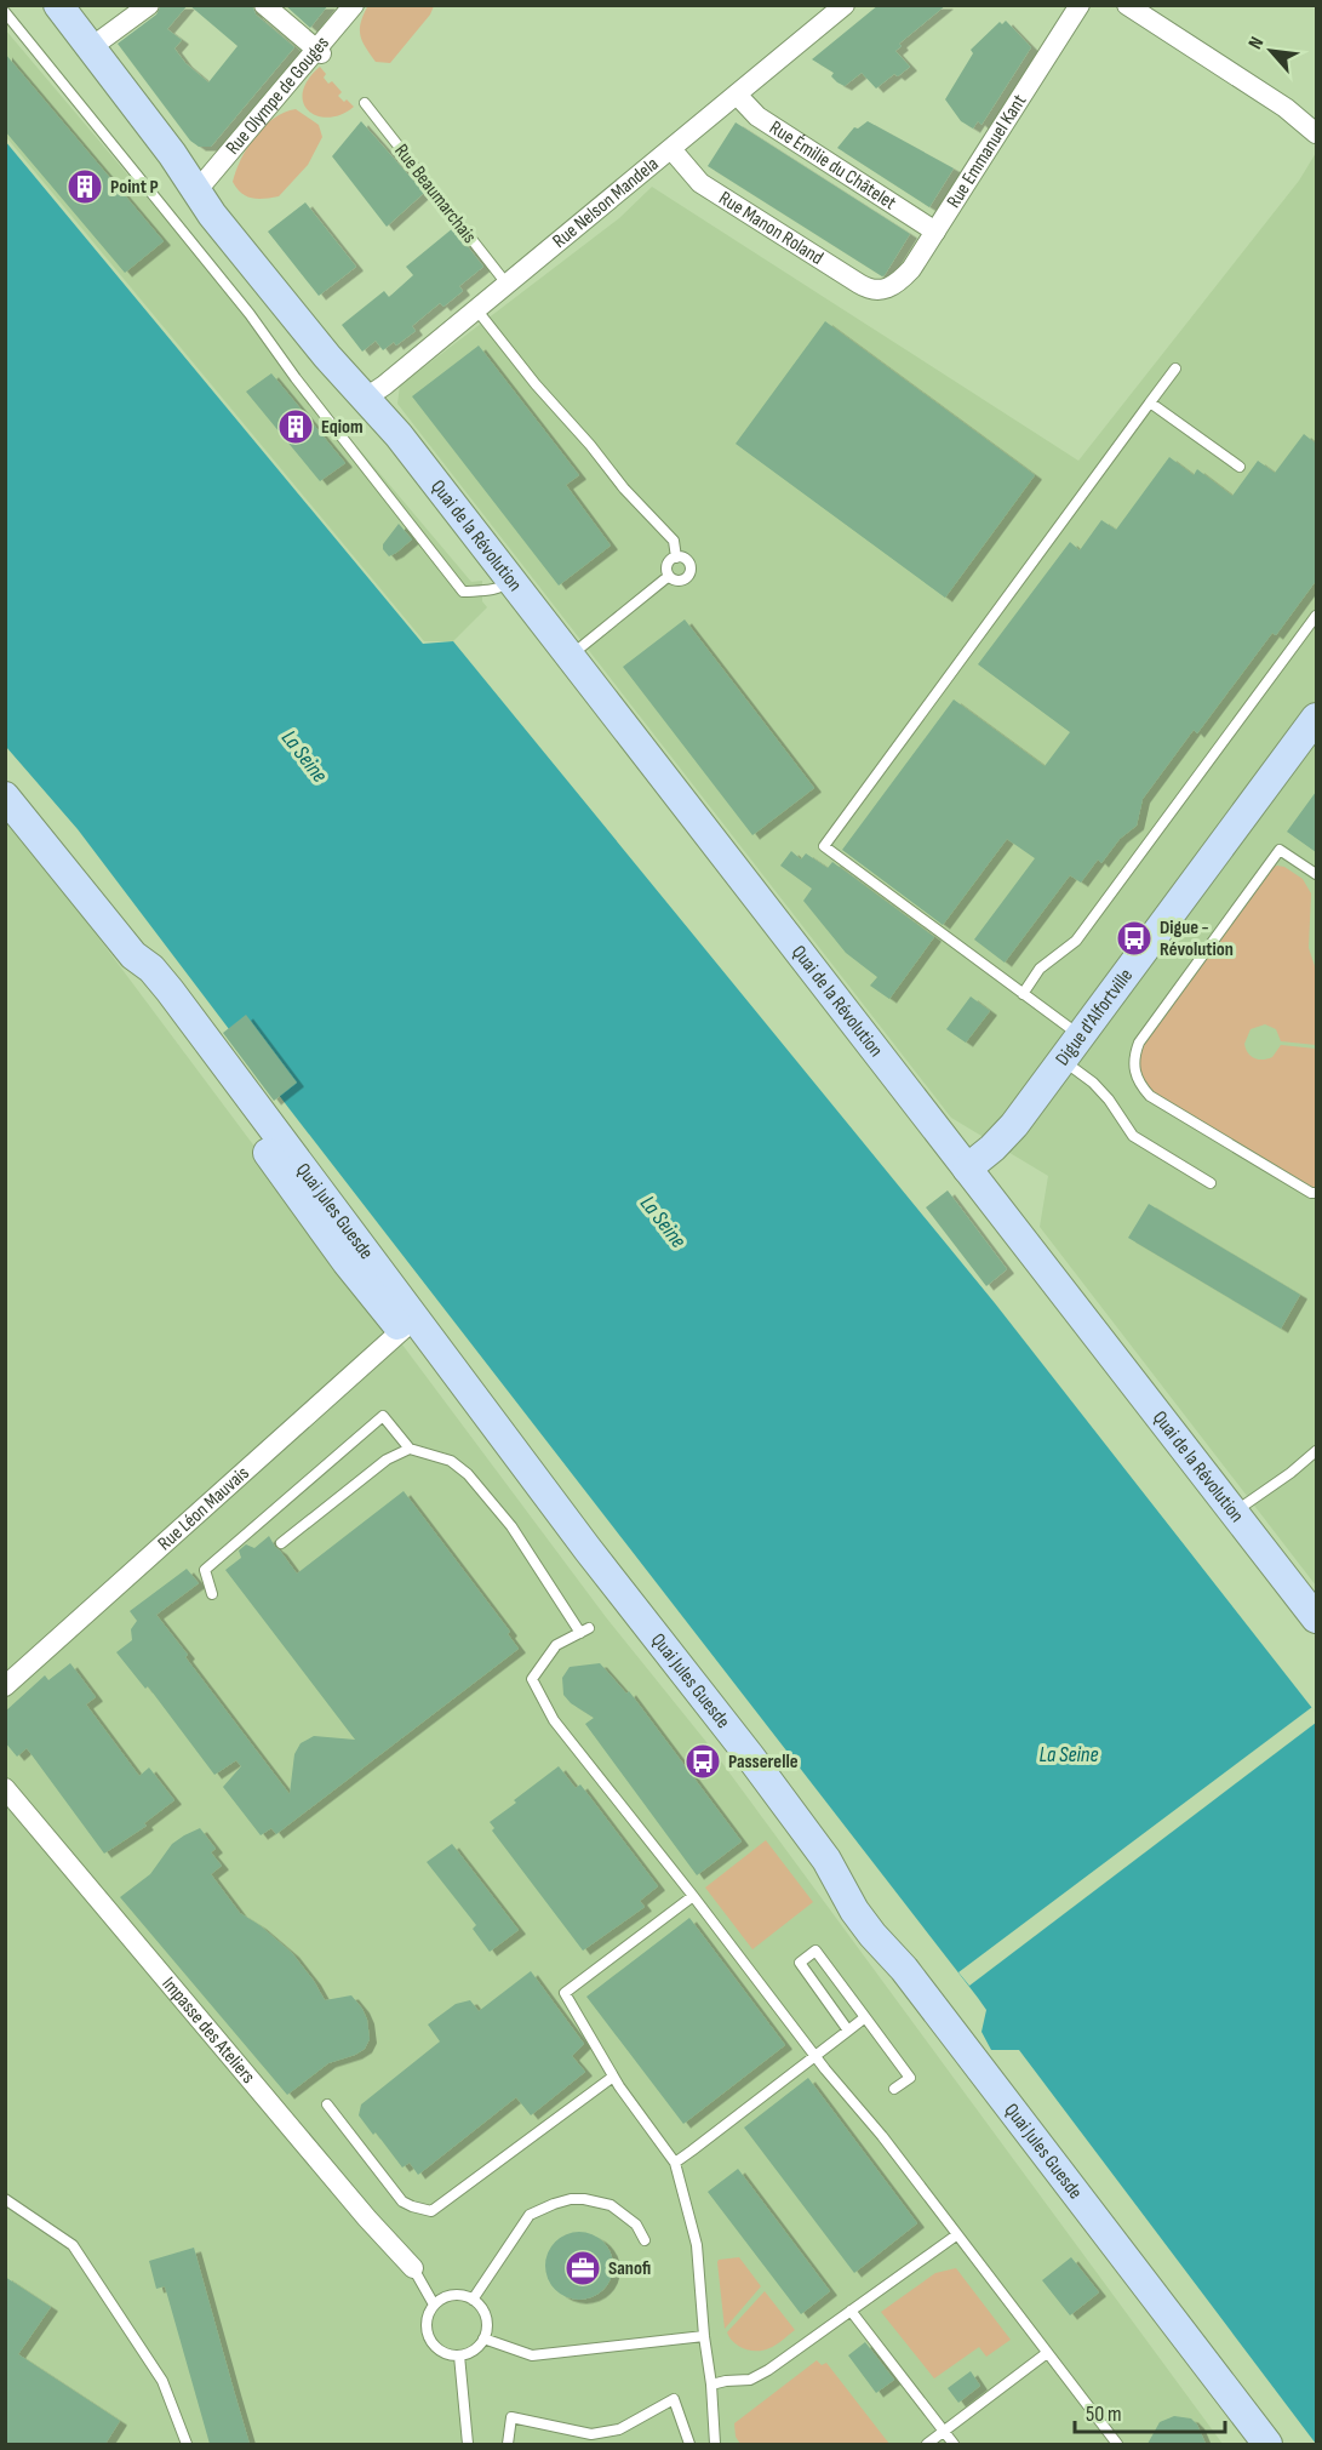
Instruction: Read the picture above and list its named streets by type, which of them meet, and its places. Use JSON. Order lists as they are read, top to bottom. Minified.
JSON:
{"streets":{"main road":["Quai de la Révolution","Digue d'Alfortville","Quai Jules Guesde"],"street":["Rue Olympe de Gouges","Rue Emmanuel Kant","Rue Émilie du Châtelet","Rue Nelson Mandela","Rue Manon Roland","Rue Léon Mauvais","Impasse des Ateliers"],"lane":["Rue Beaumarchais"]},"crossings":[["Rue Olympe de Gouges","Quai de la Révolution"],["Rue Emmanuel Kant","Rue Émilie du Châtelet"],["Rue Emmanuel Kant","Rue Manon Roland"],["Rue Émilie du Châtelet","Rue Nelson Mandela"],["Rue Beaumarchais","Rue Nelson Mandela"],["Rue Nelson Mandela","Rue Manon Roland"],["Rue Nelson Mandela","Quai de la Révolution"],["Quai de la Révolution","Digue d'Alfortville"],["Quai Jules Guesde","Rue Léon Mauvais"]],"water":["La Seine"],"places":{"building":["Point P","Eqiom"],"bus stop":["Digue - Révolution","Passerelle"],"office":["Sanofi"]},"scale_bar":"50 m","north":"top left"}
